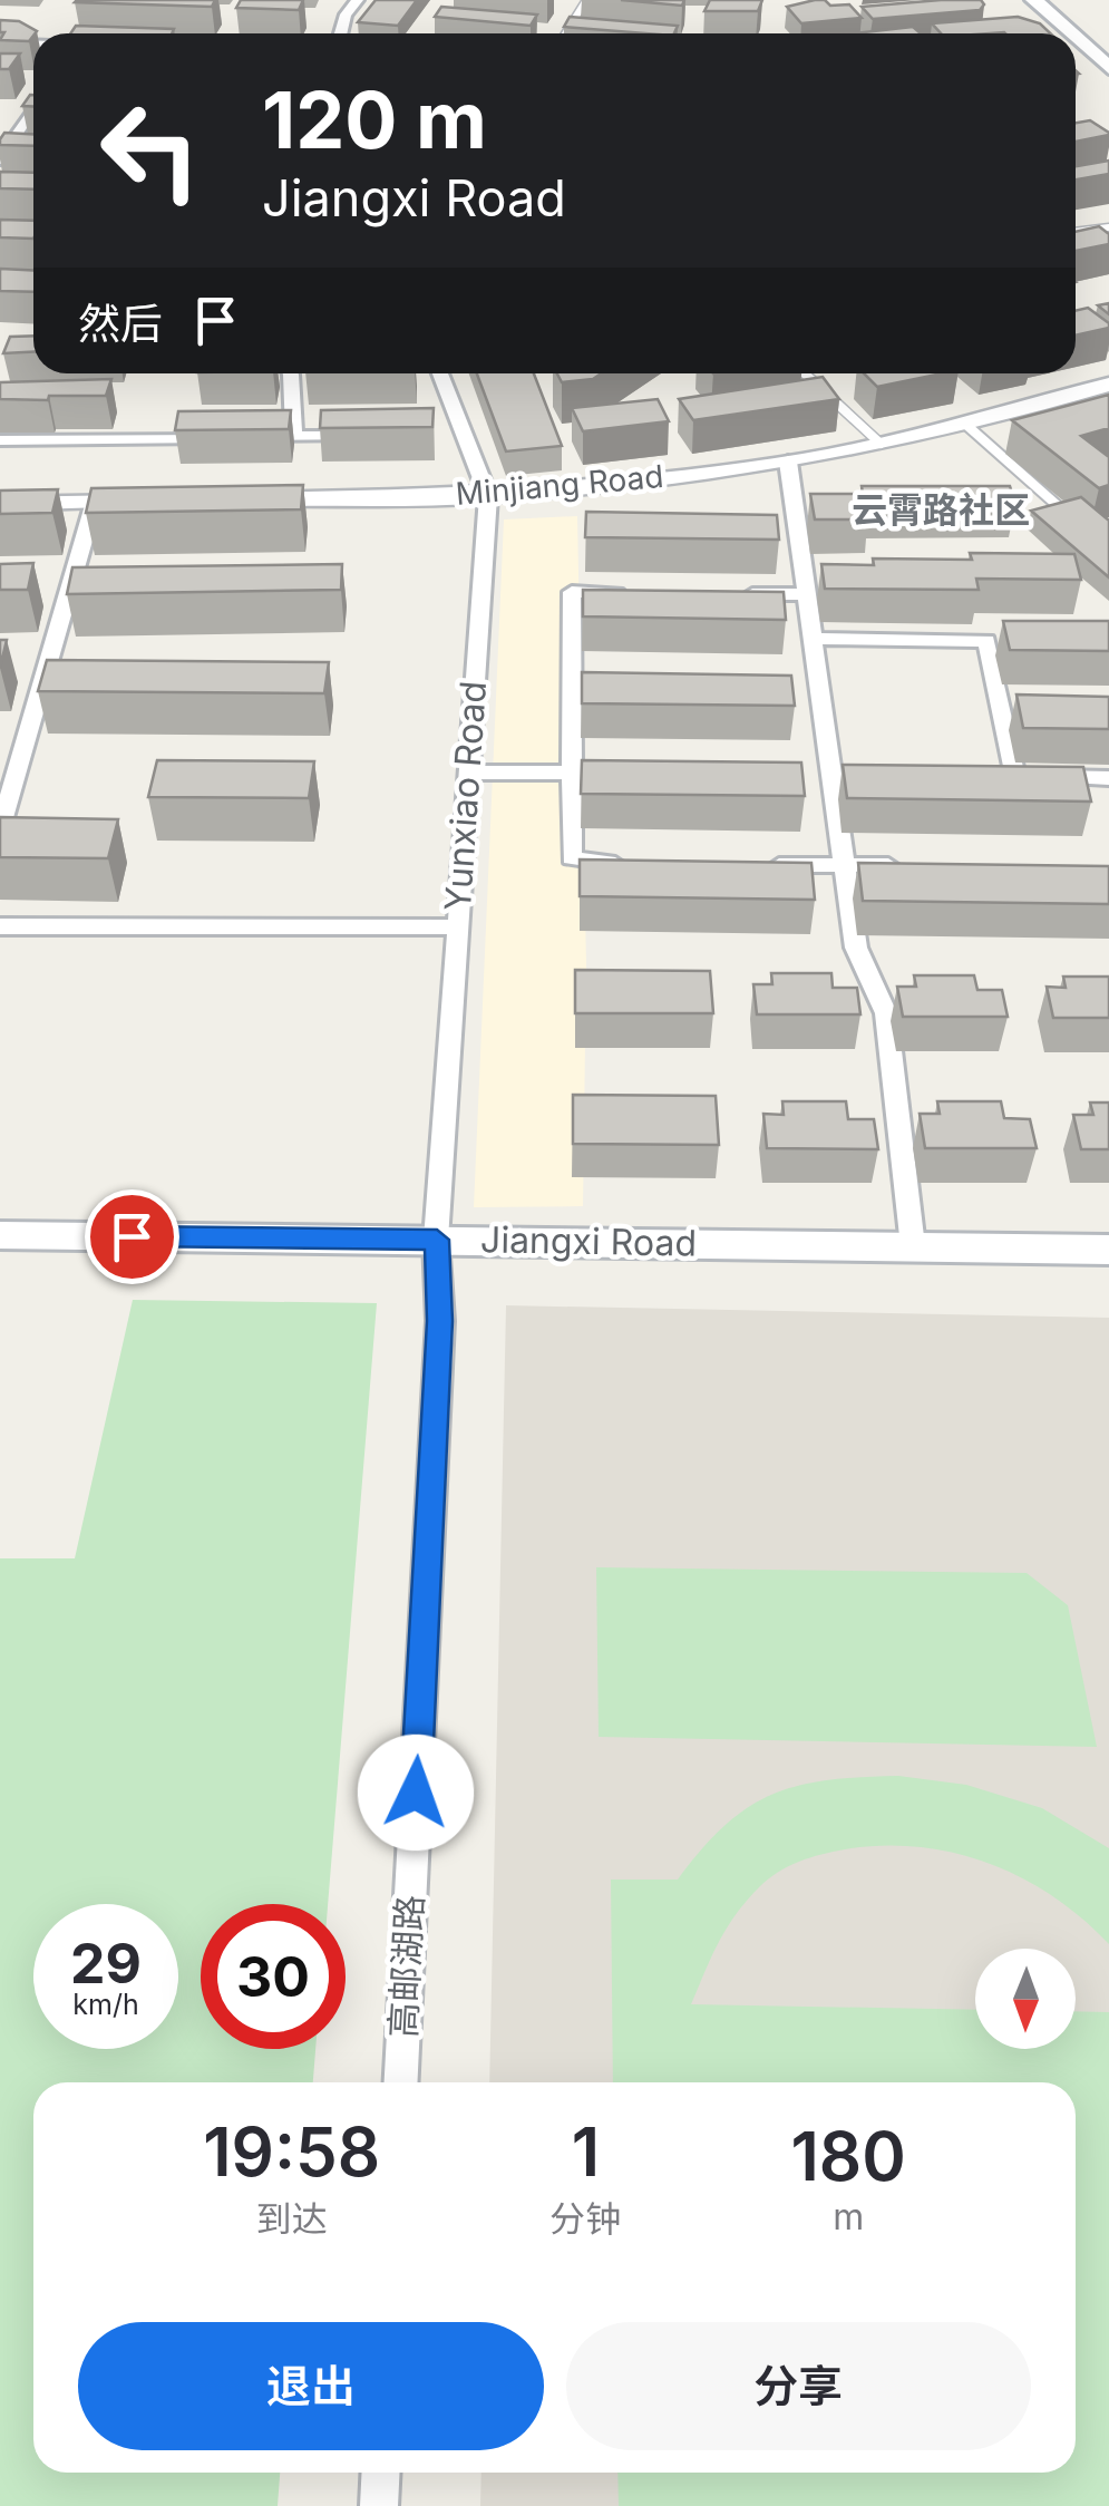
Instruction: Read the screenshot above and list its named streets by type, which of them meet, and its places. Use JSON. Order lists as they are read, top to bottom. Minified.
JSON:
{"streets":{"main road":["Jiangxi Road"],"street":["Minjiang Road","Yunxiao Road","高邮湖路"]},"crossings":[["Minjiang Road","Yunxiao Road"],["Yunxiao Road","Jiangxi Road"],["Yunxiao Road","高邮湖路"],["Jiangxi Road","高邮湖路"]],"districts":["云霄路社区"],"north":"bottom","page":{"turn":["120 m","Jiangxi Road"],"then":"然后","speed":"29 km/h","limit":"30","eta":["19:58","到达","1","分钟","180","m"],"buttons":["退出","分享"]}}
